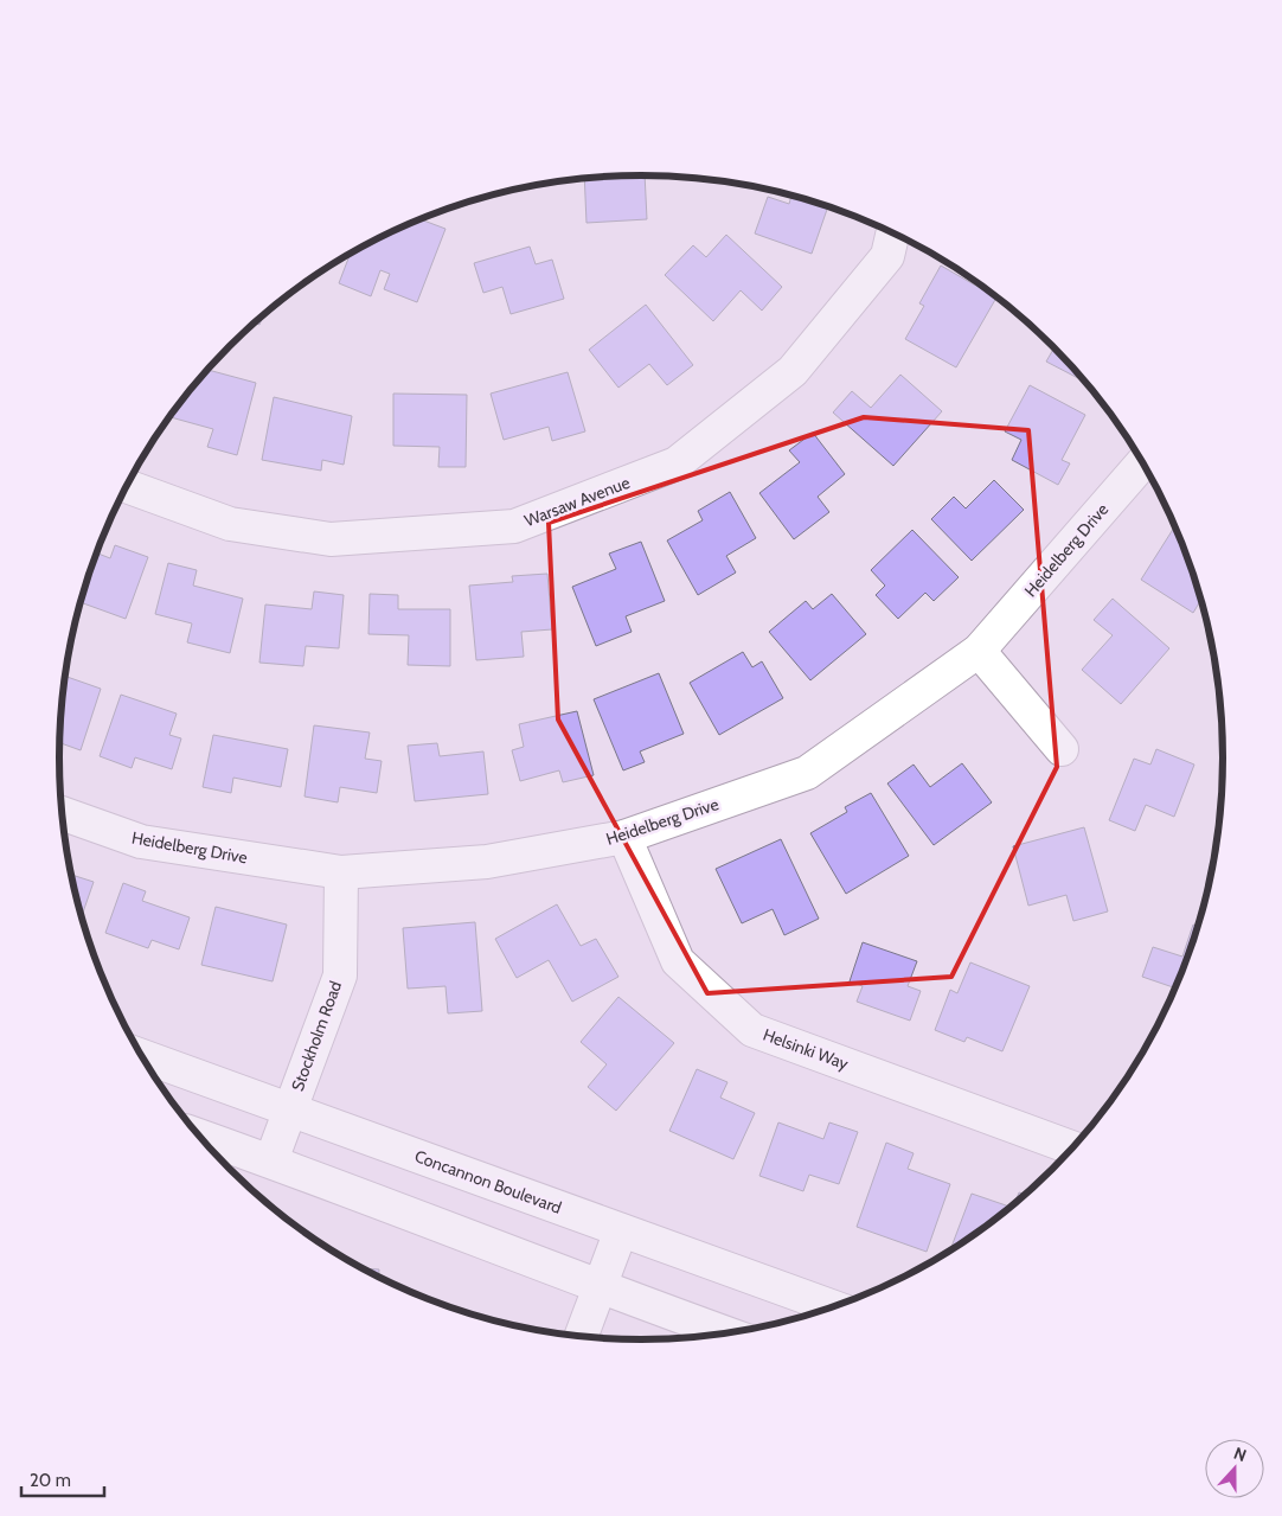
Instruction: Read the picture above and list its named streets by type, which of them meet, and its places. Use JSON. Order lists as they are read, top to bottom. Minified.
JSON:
{"streets":{"street":["Warsaw Avenue","Heidelberg Drive","Stockholm Road","Helsinki Way","Concannon Boulevard"]},"crossings":[["Heidelberg Drive","Stockholm Road"],["Heidelberg Drive","Helsinki Way"],["Stockholm Road","Concannon Boulevard"]],"scale_bar":"20 m","north":"top"}
